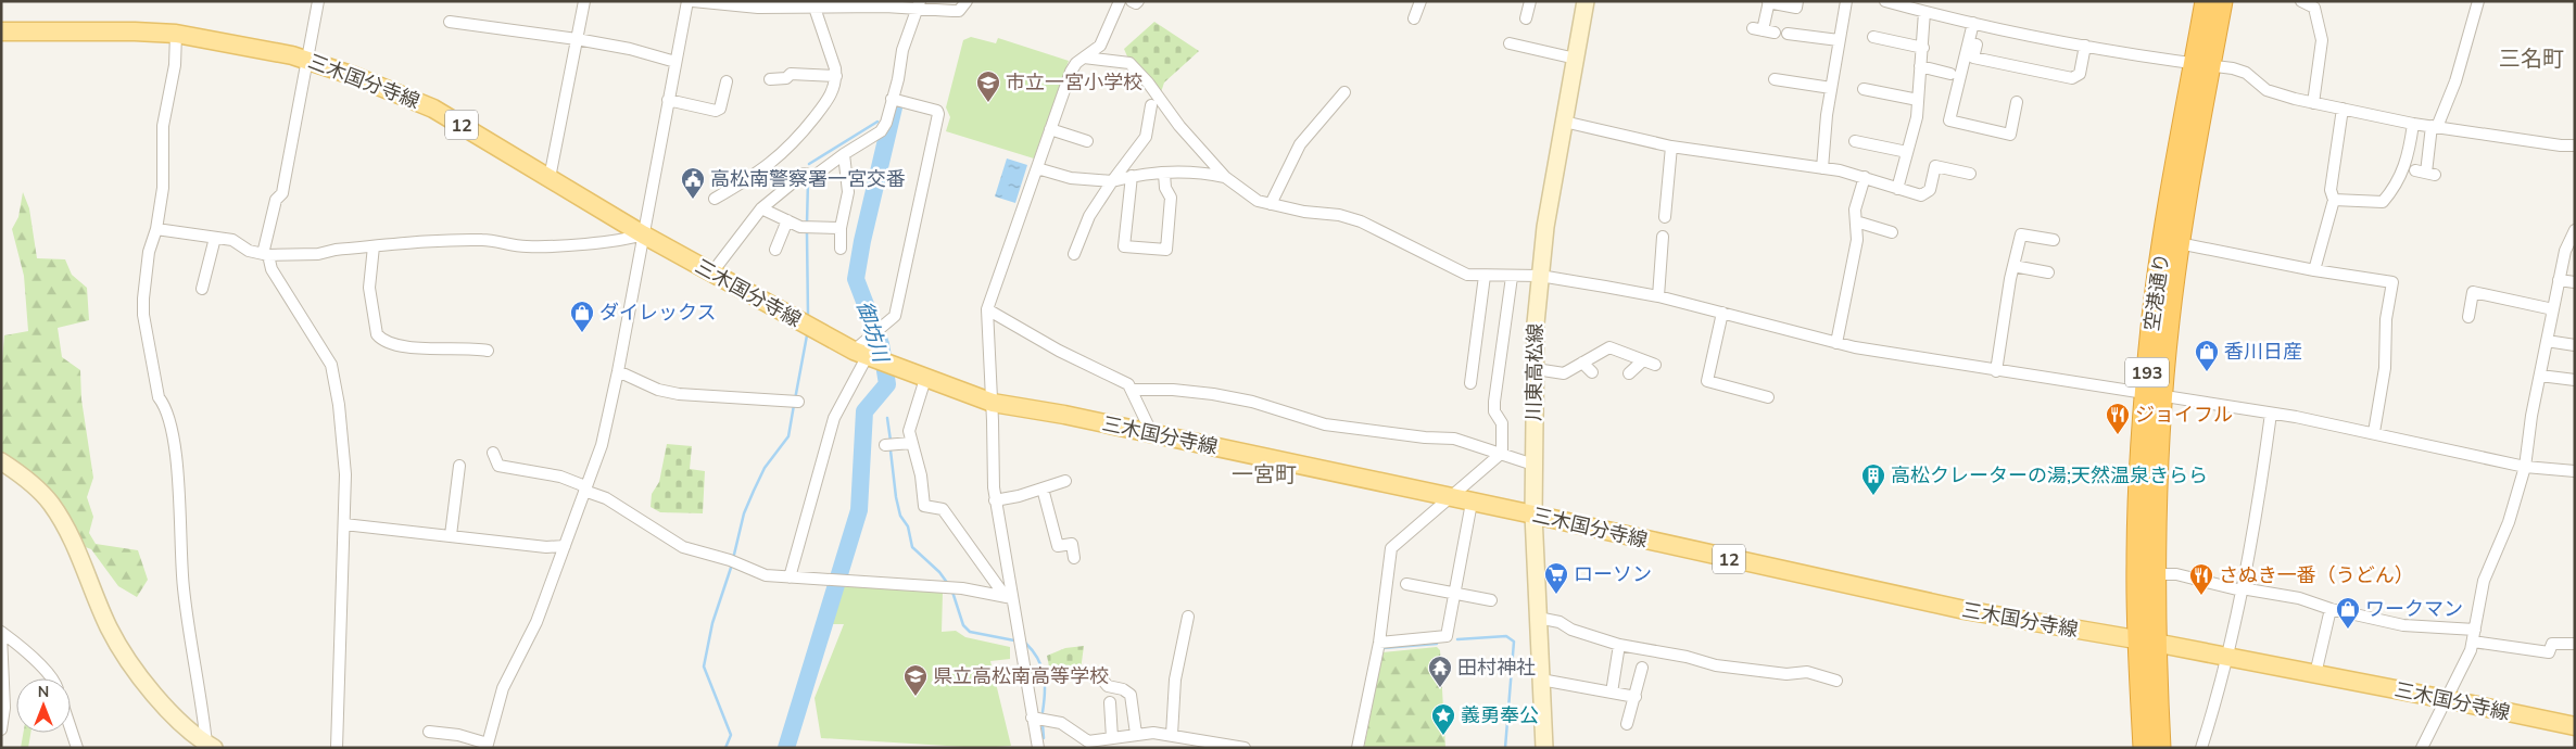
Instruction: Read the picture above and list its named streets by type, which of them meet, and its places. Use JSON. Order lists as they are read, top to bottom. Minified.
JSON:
{"streets":{"highway":["空港通り","193"],"main road":["三木国分寺線","12","川東高松線"]},"crossings":[["三木国分寺線","空港通り"],["三木国分寺線","川東高松線"]],"districts":["三名町","一宮町"],"water":["御坊川"],"places":{"school or university":["市立一宮小学校","県立高松南高等学校"],"public building":["高松南警察署一宮交番"],"shop":["ダイレックス","香川日産","ワークマン"],"restaurant":["ジョイフル","さぬき一番（うどん）"],"building":["高松クレーターの湯;天然温泉きらら"],"supermarket":["ローソン"],"temple":["田村神社"],"place":["義勇奉公"]},"north":"top"}
